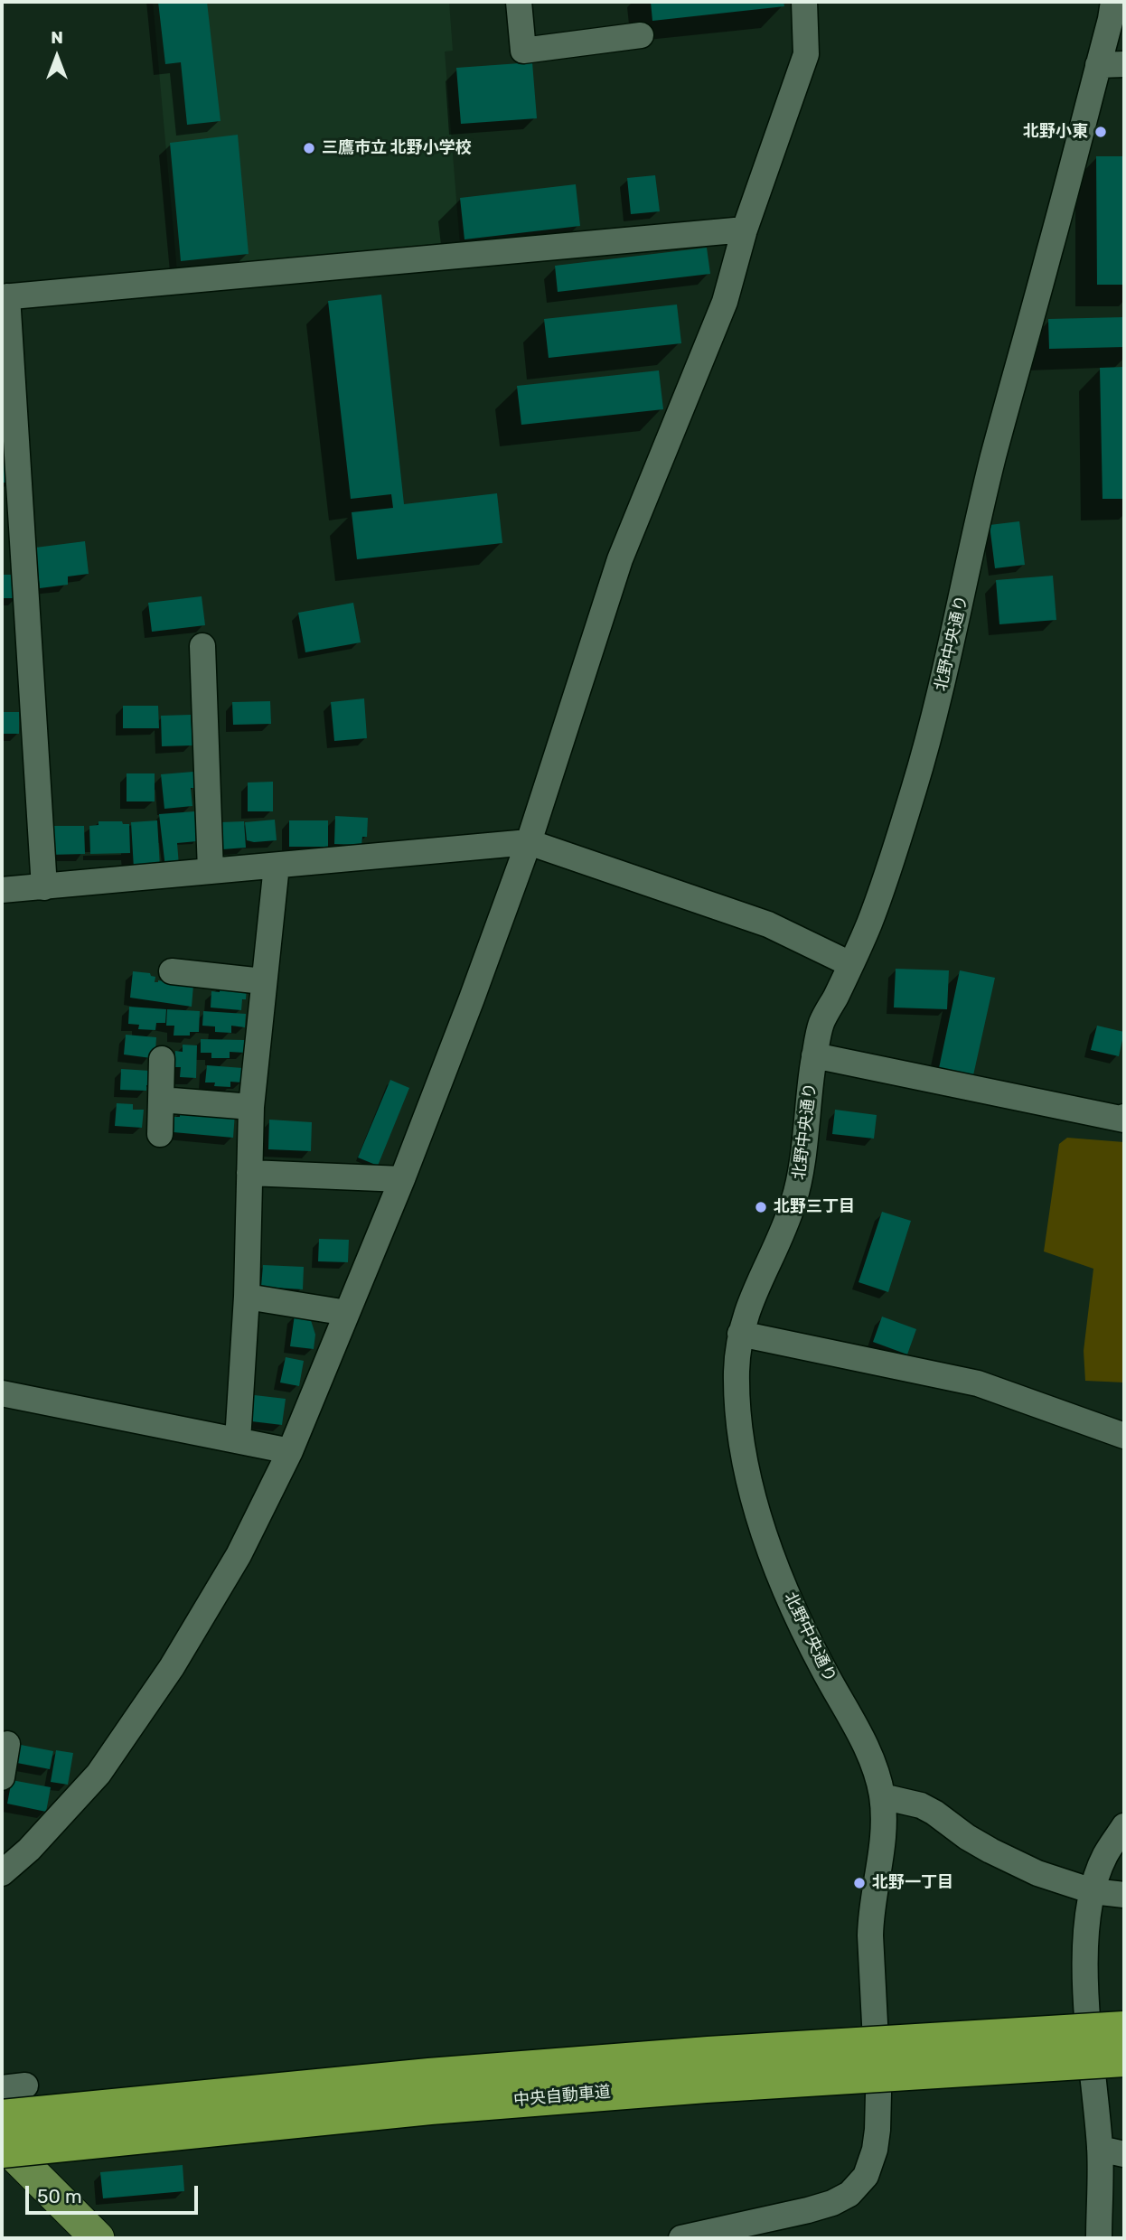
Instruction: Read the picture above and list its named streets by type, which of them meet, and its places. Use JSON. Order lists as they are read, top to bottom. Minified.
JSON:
{"streets":{"highway":["中央自動車道"],"street":["北野中央通り"]},"places":["北野小東","三鷹市立 北野小学校","北野三丁目","北野一丁目"],"scale_bar":"50 m","north":"top"}
